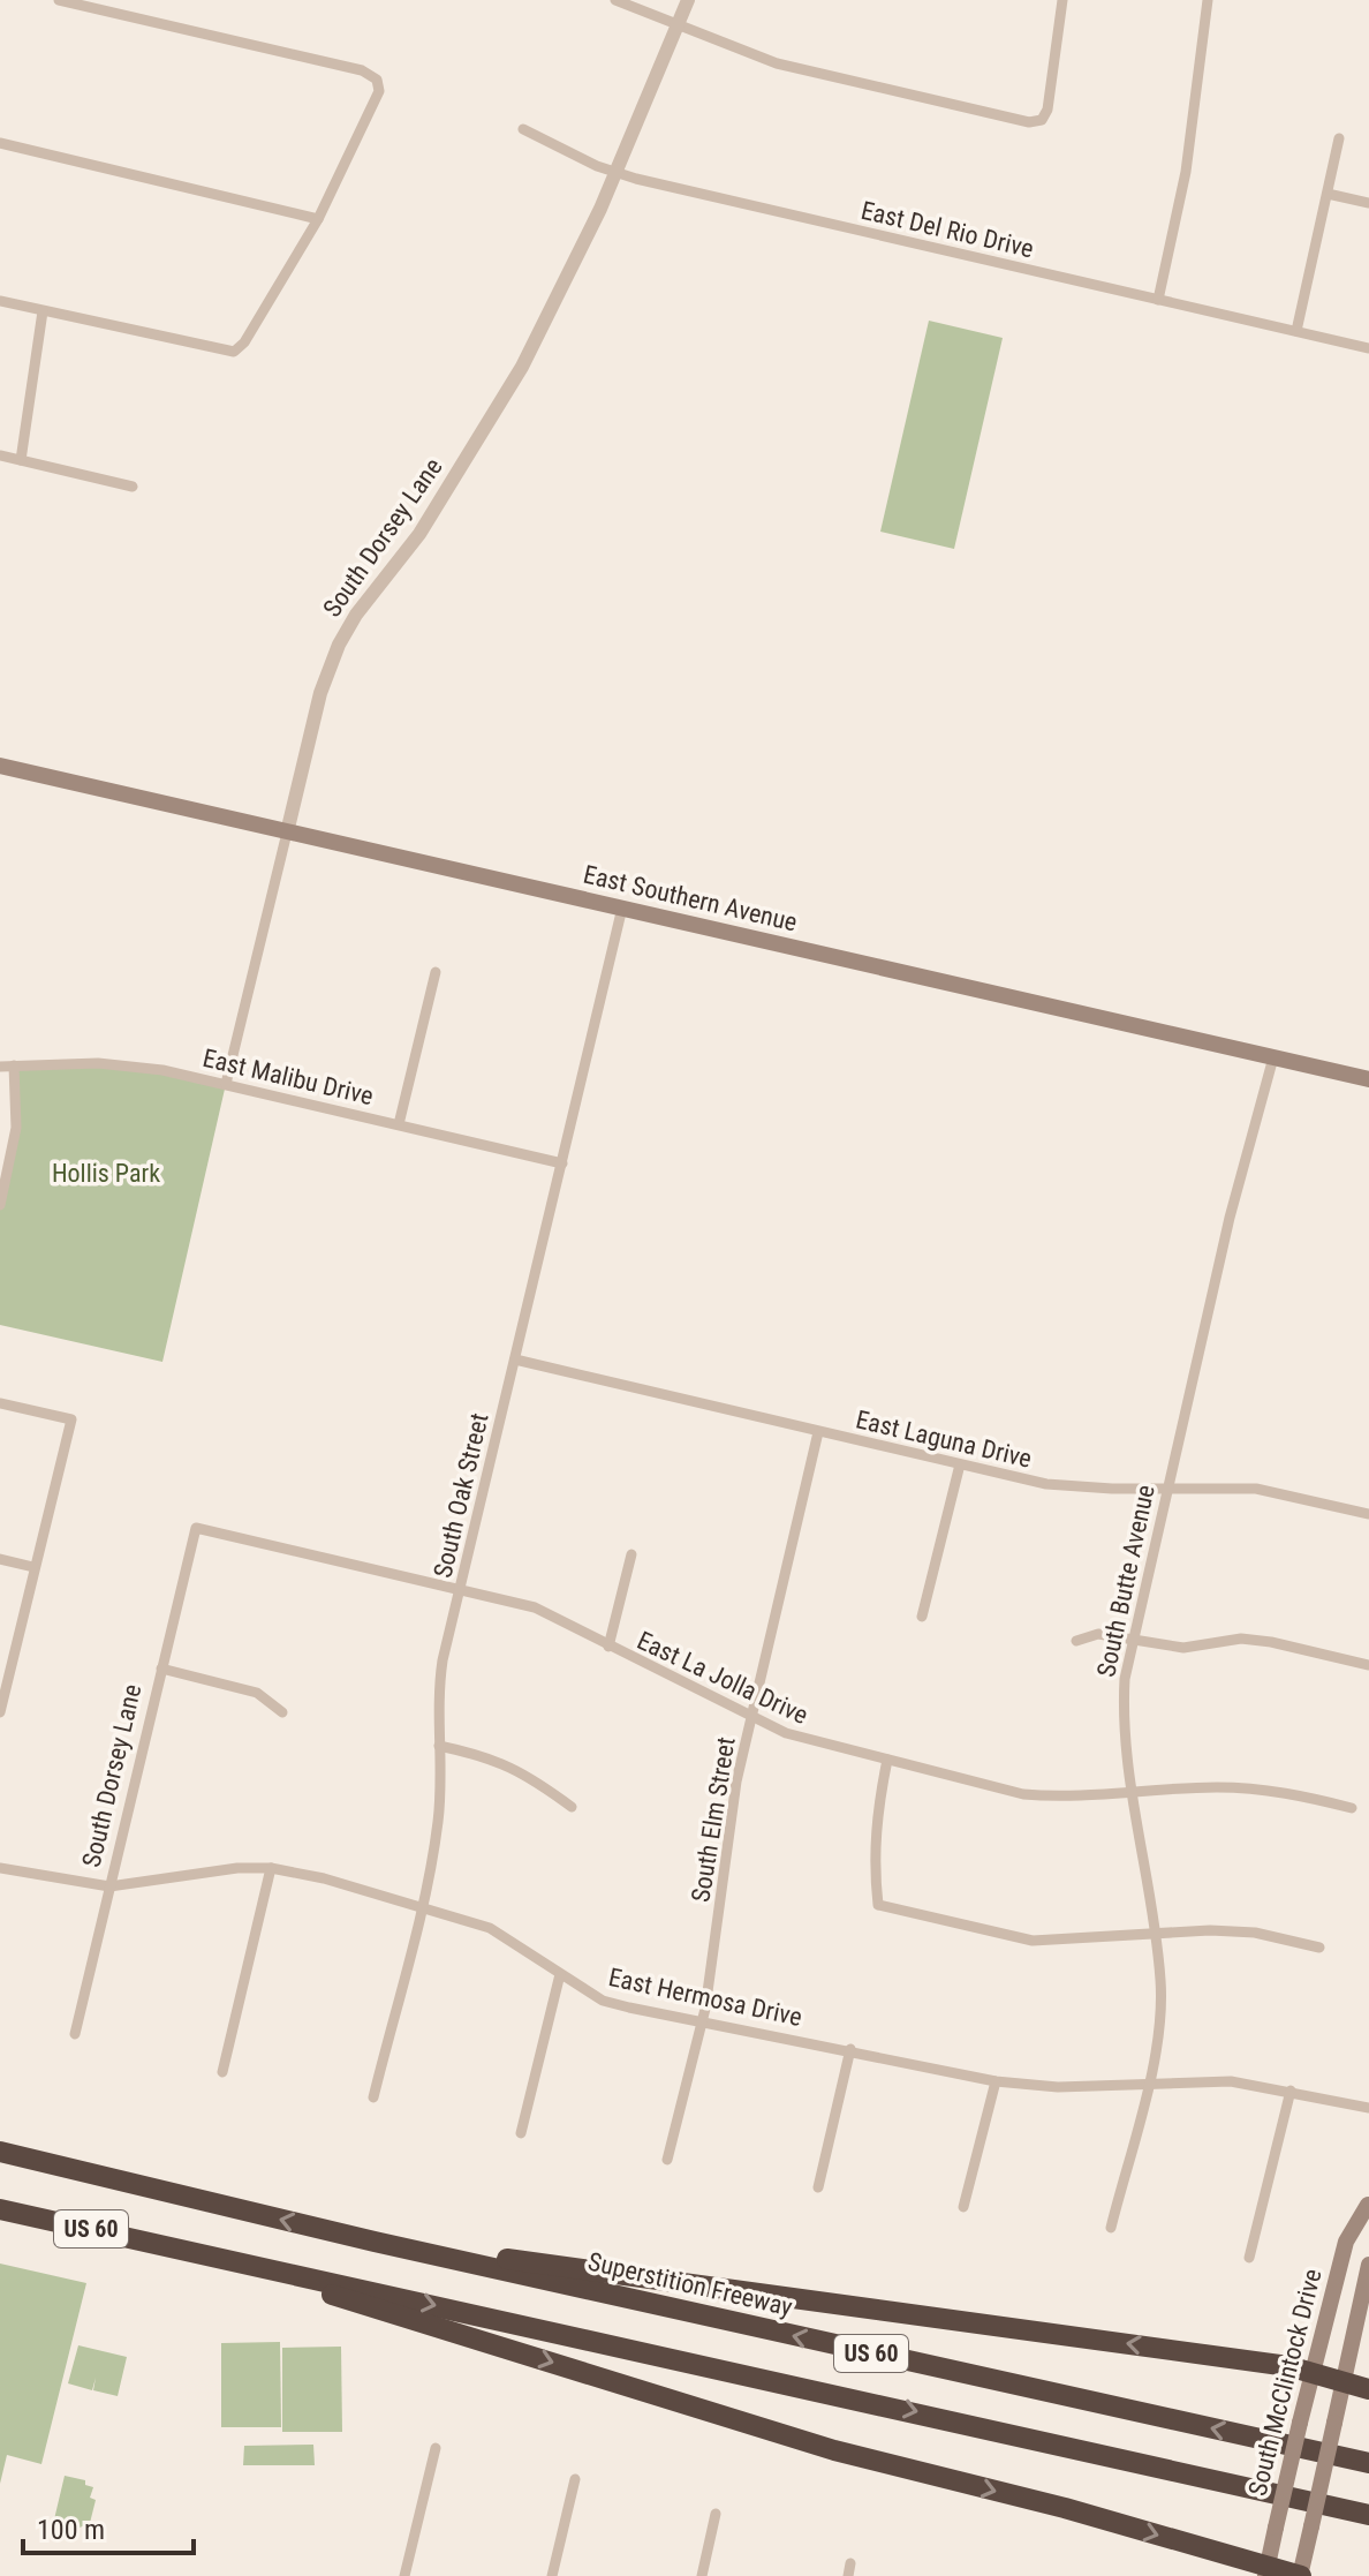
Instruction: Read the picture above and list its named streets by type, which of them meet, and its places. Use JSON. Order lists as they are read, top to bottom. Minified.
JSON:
{"streets":{"highway":["US 60","Superstition Freeway"],"main road":["East Southern Avenue","South McClintock Drive"],"street":["East Del Rio Drive","South Dorsey Lane","East Malibu Drive","East Laguna Drive","South Oak Street","South Butte Avenue","East La Jolla Drive","South Elm Street","East Hermosa Drive"]},"crossings":[["East Del Rio Drive","South Dorsey Lane"],["South Dorsey Lane","East Southern Avenue"],["South Dorsey Lane","East Malibu Drive"],["South Dorsey Lane","East La Jolla Drive"],["South Dorsey Lane","East Hermosa Drive"],["East Southern Avenue","South Oak Street"],["East Southern Avenue","South Butte Avenue"],["East Malibu Drive","South Oak Street"],["East Laguna Drive","South Oak Street"],["East Laguna Drive","South Butte Avenue"],["East Laguna Drive","South Elm Street"],["South Oak Street","East La Jolla Drive"],["South Oak Street","East Hermosa Drive"],["South Butte Avenue","East La Jolla Drive"],["South Butte Avenue","East Hermosa Drive"],["East La Jolla Drive","South Elm Street"],["South Elm Street","East Hermosa Drive"]],"parks":["Hollis Park"],"scale_bar":"100 m"}
